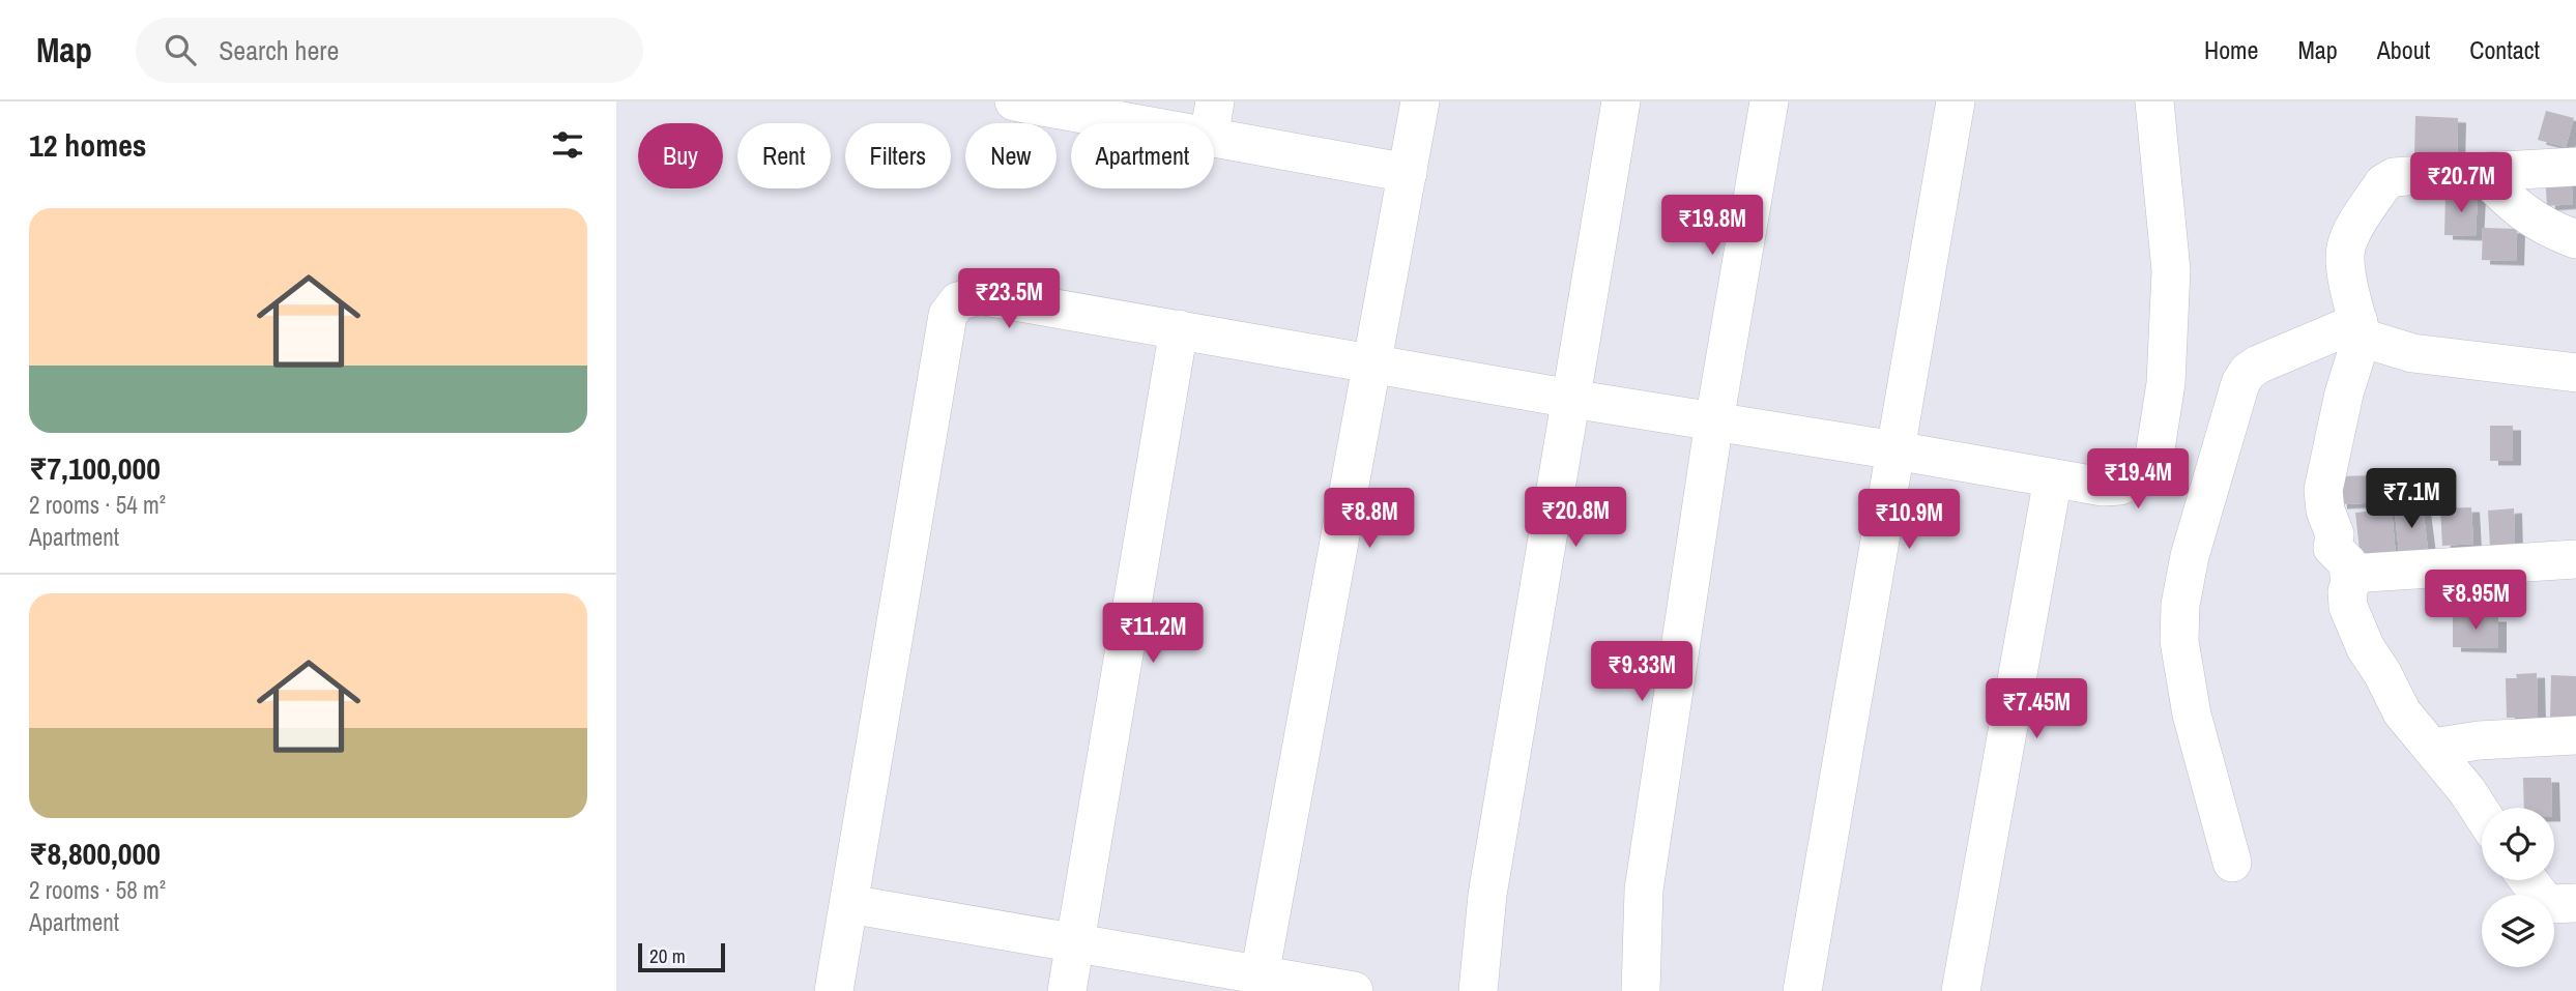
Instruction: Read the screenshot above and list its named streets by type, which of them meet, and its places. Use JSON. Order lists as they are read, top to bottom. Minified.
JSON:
{"scale_bar":"20 m","page":{"header":"Map","search":"Search here","nav":["Home","Map","About","Contact"],"heading":"12 homes","chip":["Buy","Rent","Filters","New","Apartment"],"price":["₹20.7M","₹19.8M","₹23.5M","₹19.4M","₹7.1M","₹20.8M","₹8.8M","₹10.9M","₹8.95M","₹11.2M","₹9.33M","₹7.45M"],"list":[{"name":"₹7,100,000","note":"2 rooms · 54 m² · Apartment"},{"name":"₹8,800,000","note":"2 rooms · 58 m² · Apartment"}],"scale":"20 m"}}
